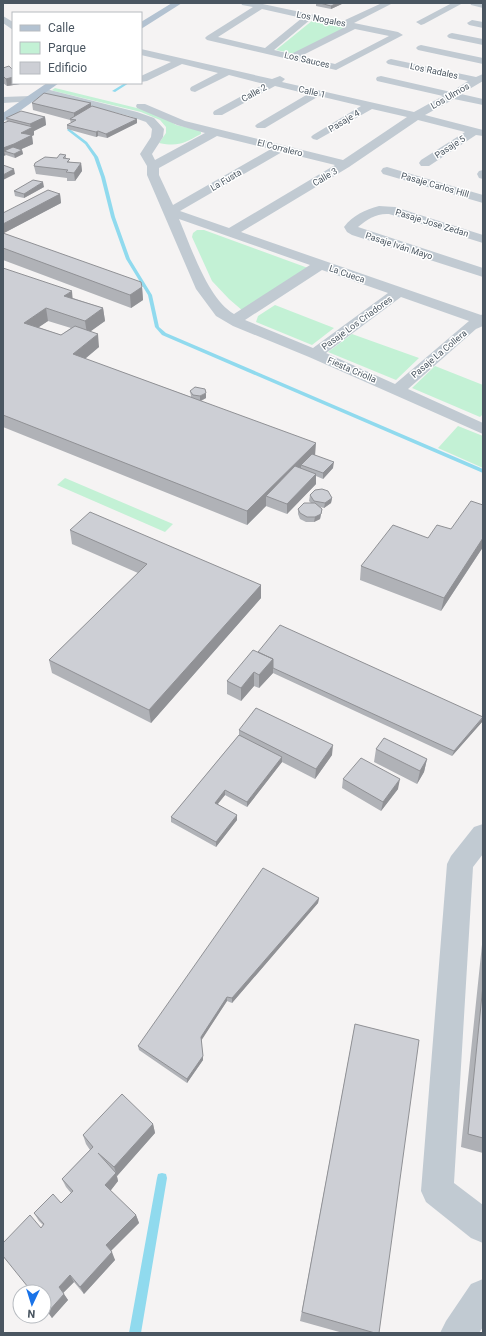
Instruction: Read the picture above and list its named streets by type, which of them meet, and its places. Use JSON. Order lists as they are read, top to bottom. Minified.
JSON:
{"streets":{"street":["Los Nogales","Los Sauces","Los Radales","Calle 1","Calle 2","Los Ulmos","Pasaje 4","Pasaje 5","El Corralero","Calle 3","La Fusta","Pasaje Carlos Hill","Pasaje Jose Zedan","Pasaje Iván Mayo","La Cueca","Pasaje Los Criadores","Pasaje La Collera","Fiesta Criolla"]},"crossings":[["Los Nogales","Los Sauces"],["Los Radales","Los Ulmos"],["Calle 1","Calle 2"],["Calle 1","Los Ulmos"],["Calle 1","Pasaje 4"],["Calle 1","Pasaje 5"],["Calle 1","Calle 3"],["Los Ulmos","Calle 3"],["El Corralero","Calle 3"],["El Corralero","La Fusta"],["Calle 3","La Cueca"],["La Fusta","La Cueca"],["Pasaje Jose Zedan","Pasaje Iván Mayo"],["La Cueca","Pasaje Los Criadores"],["La Cueca","Pasaje La Collera"],["Pasaje Los Criadores","Fiesta Criolla"],["Pasaje La Collera","Fiesta Criolla"]],"legend":["Calle","Parque","Edificio"],"north":"bottom"}
